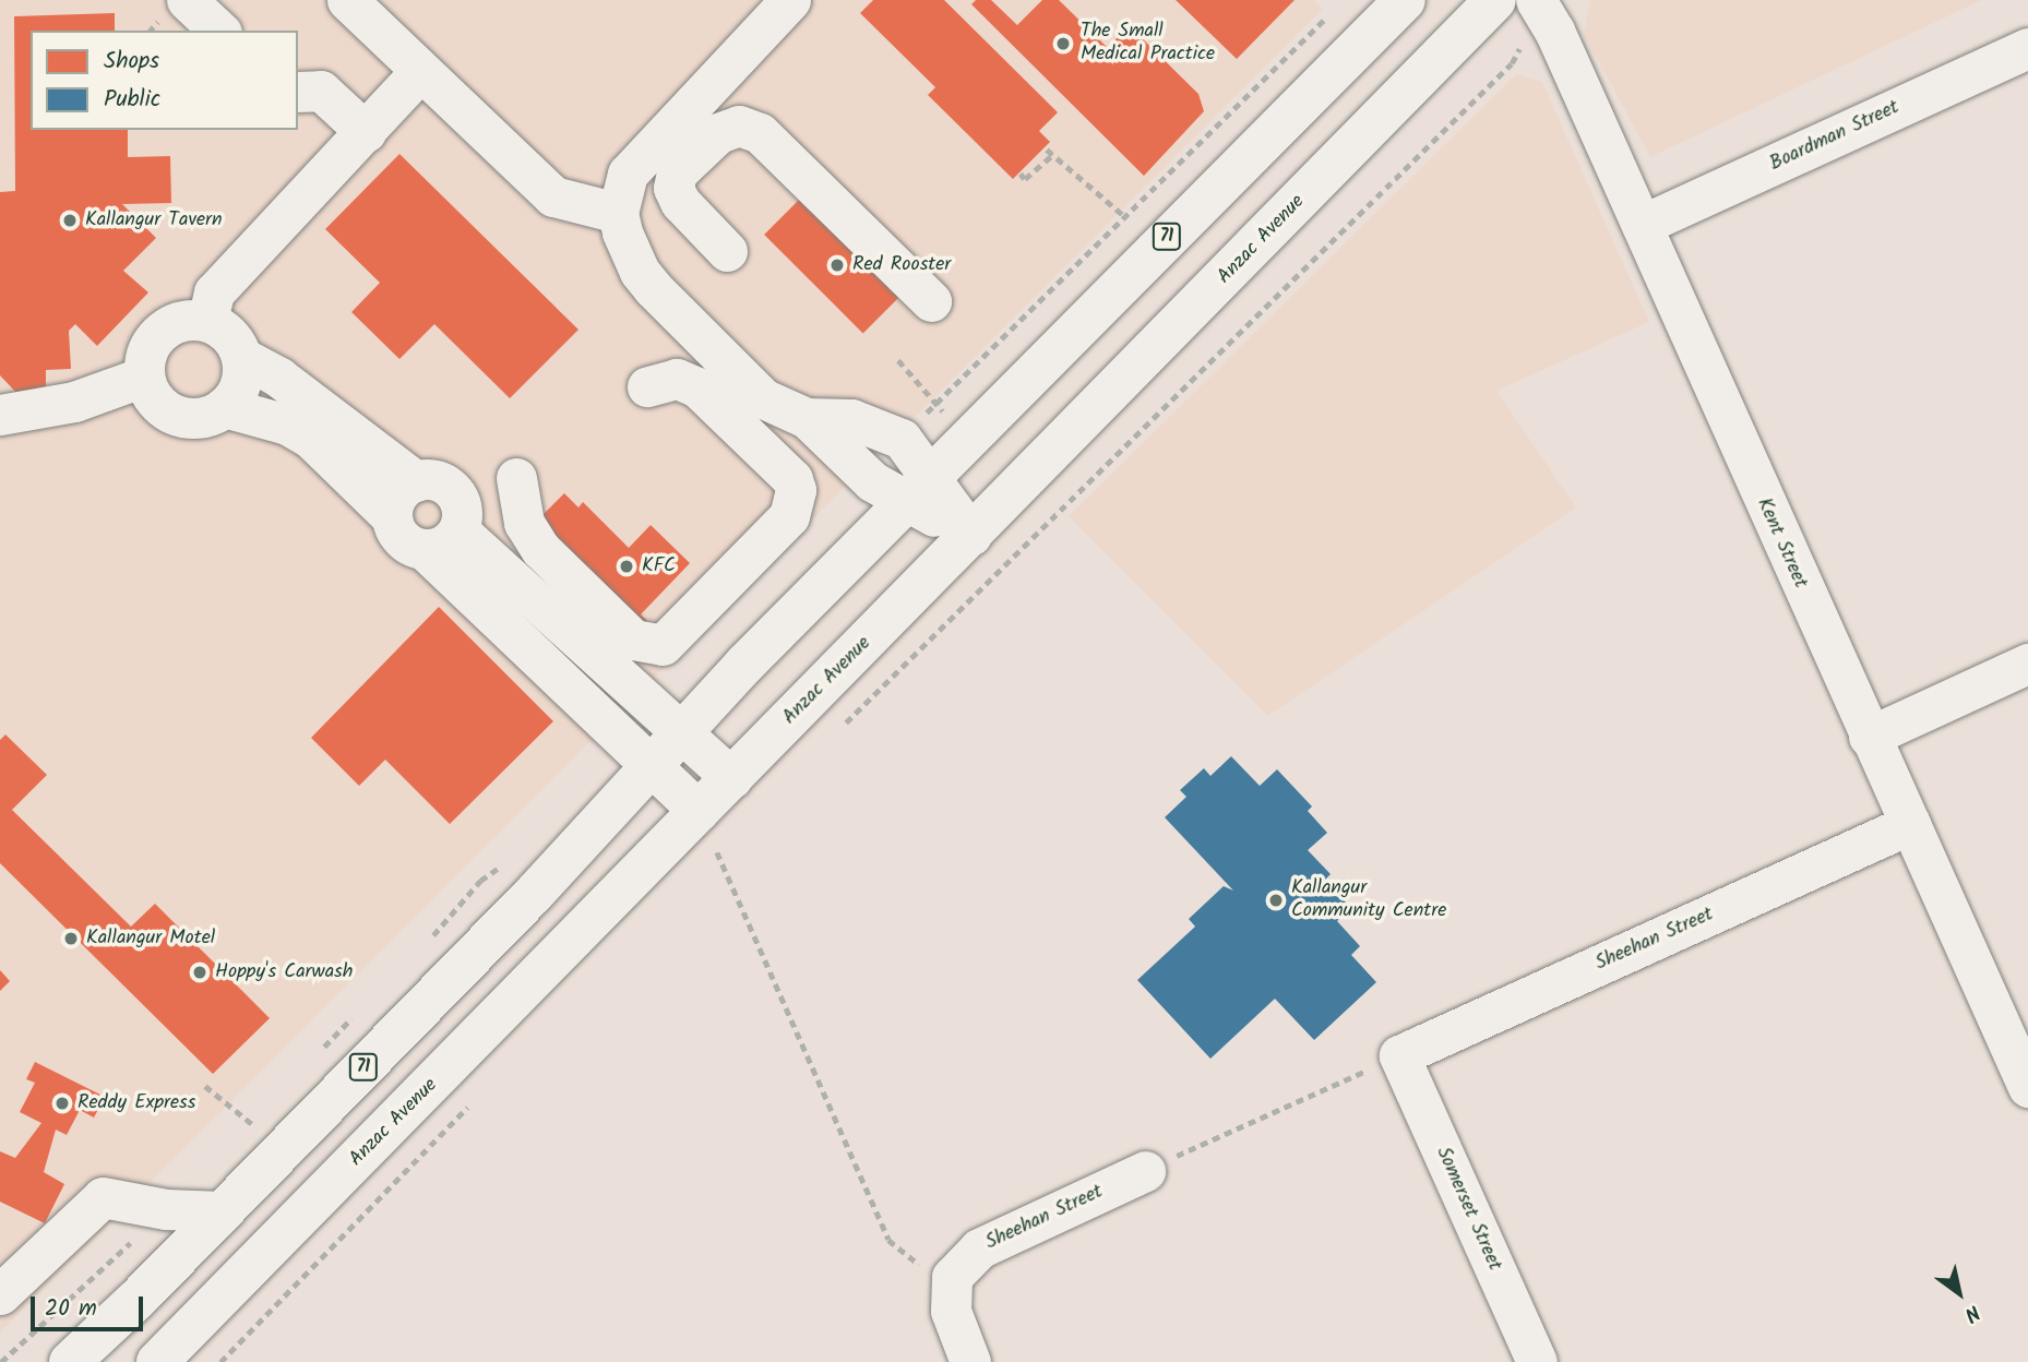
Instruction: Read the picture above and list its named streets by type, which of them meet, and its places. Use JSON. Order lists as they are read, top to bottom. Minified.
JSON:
{"streets":{"highway":["71","Anzac Avenue"],"street":["Boardman Street","Kent Street","Sheehan Street","Somerset Street"]},"crossings":[["Boardman Street","Kent Street"],["Kent Street","Sheehan Street"],["Sheehan Street","Somerset Street"]],"places":["The Small Medical Practice","Kallangur Tavern","Red Rooster","KFC","Kallangur Community Centre","Kallangur Motel","Hoppy's Carwash","Reddy Express"],"legend":["Shops","Public"],"scale_bar":"20 m","north":"bottom right"}
